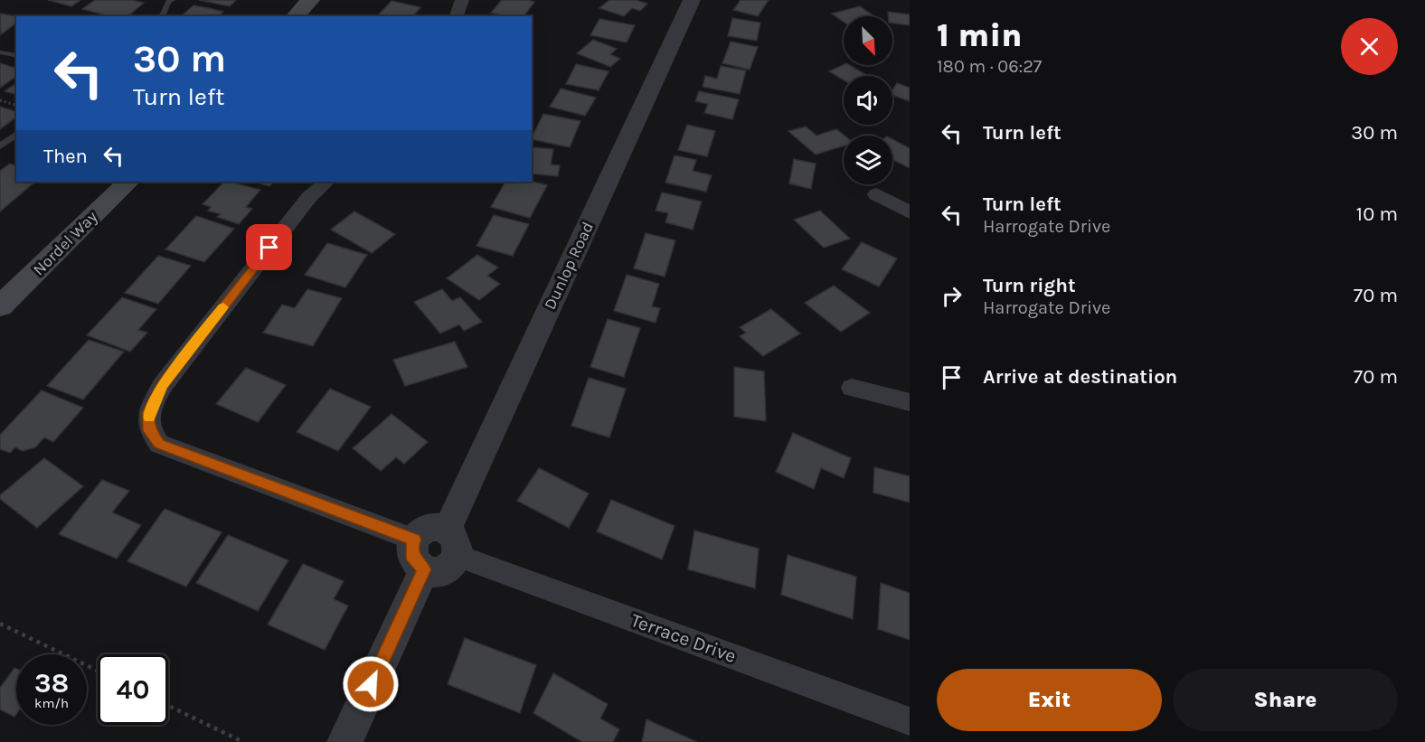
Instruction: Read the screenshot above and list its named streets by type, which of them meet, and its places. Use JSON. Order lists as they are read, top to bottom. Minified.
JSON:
{"streets":{"main road":["Nordel Way"],"street":["Dunlop Road","Terrace Drive"]},"crossings":[["Dunlop Road","Terrace Drive"]],"north":"bottom right","page":{"heading":["1 min","180 m · 06:27"],"turn":["30 m","Turn left"],"list":[{"name":"Turn left","value":"30 m"},{"name":"Turn left","note":"Harrogate Drive","value":"10 m"},{"name":"Turn right","note":"Harrogate Drive","value":"70 m"},{"name":"Arrive at destination","value":"70 m"}],"then":"Then","speed":"38 km/h","limit":"40","buttons":["Exit","Share"]}}
